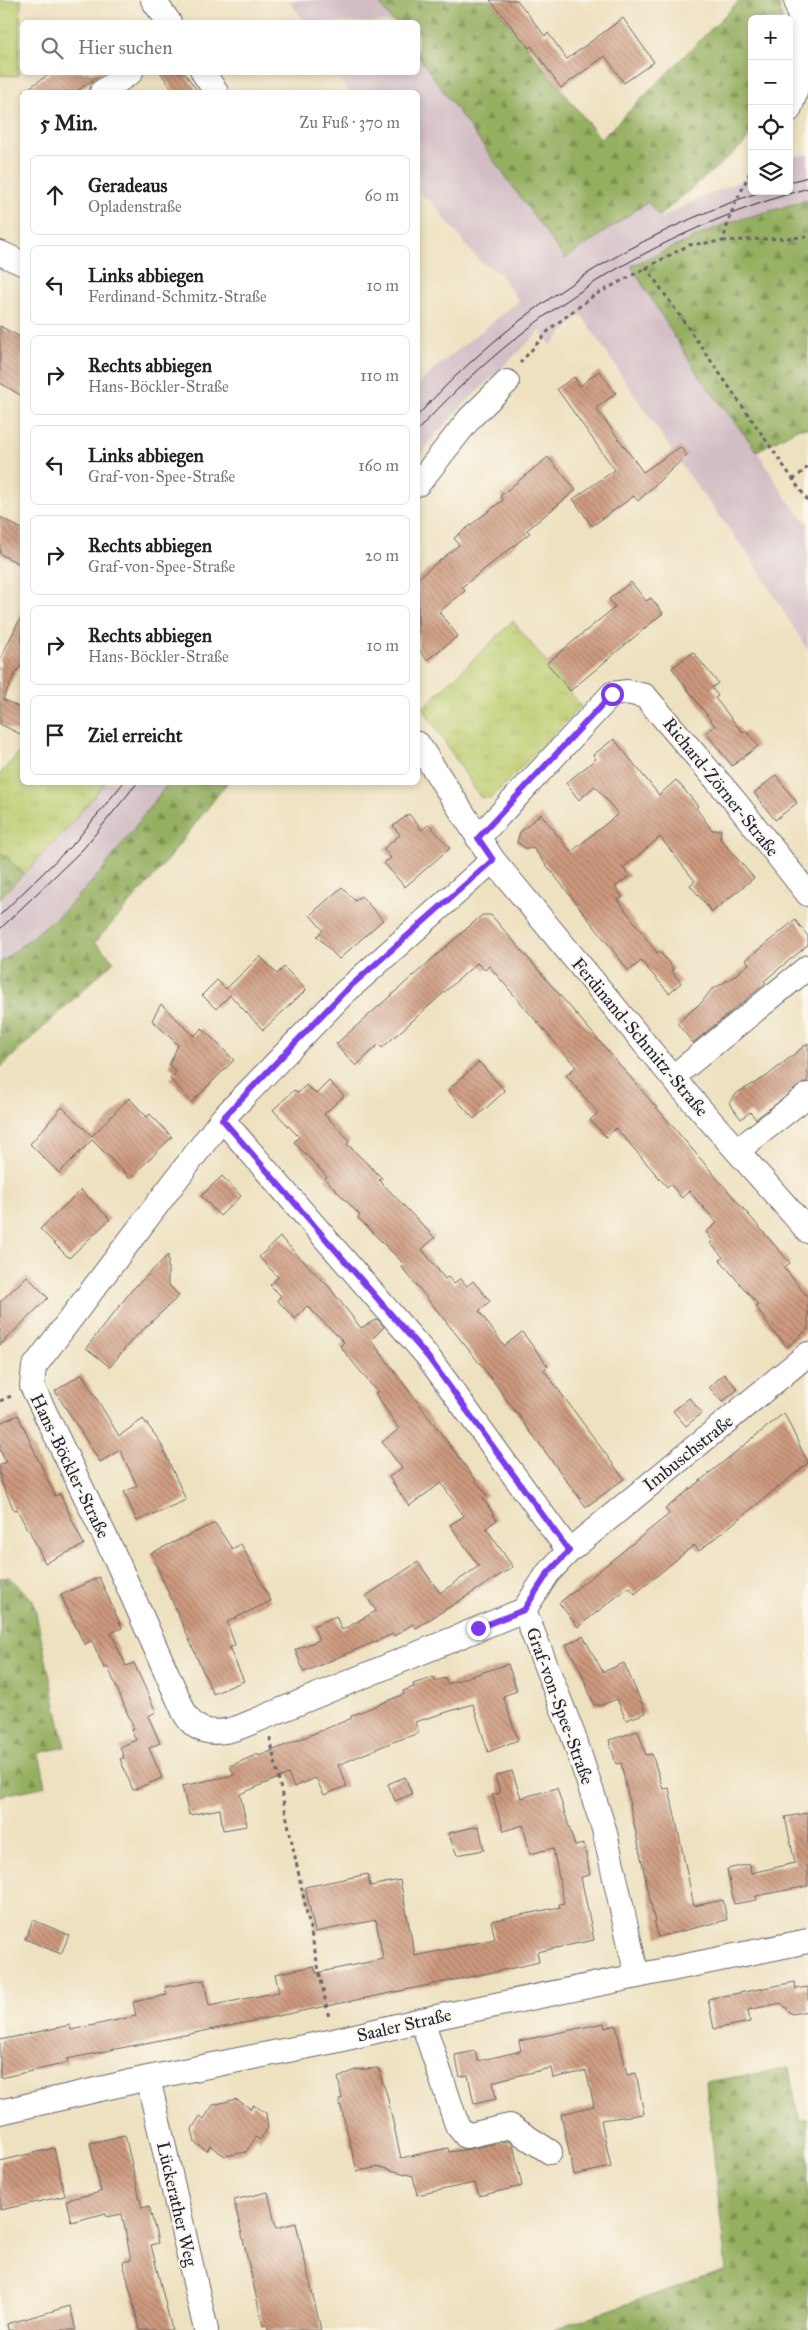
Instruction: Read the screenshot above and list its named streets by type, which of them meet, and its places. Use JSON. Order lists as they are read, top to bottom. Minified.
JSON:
{"streets":{"street":["Richard-Zörner-Straße","Ferdinand-Schmitz-Straße","Imbuschstraße","Hans-Böckler-Straße","Graf-von-Spee-Straße","Saaler Straße","Lückerather Weg"]},"crossings":[["Richard-Zörner-Straße","Ferdinand-Schmitz-Straße"],["Ferdinand-Schmitz-Straße","Hans-Böckler-Straße"],["Imbuschstraße","Graf-von-Spee-Straße"],["Hans-Böckler-Straße","Graf-von-Spee-Straße"],["Graf-von-Spee-Straße","Saaler Straße"],["Saaler Straße","Lückerather Weg"]],"page":{"map_buttons":["+","−"],"search":"Hier suchen","heading":["5 Min.","Zu Fuß · 370 m"],"list":[["Geradeaus","Opladenstraße","60 m"],["Links abbiegen","Ferdinand-Schmitz-Straße","10 m"],["Rechts abbiegen","Hans-Böckler-Straße","110 m"],["Links abbiegen","Graf-von-Spee-Straße","160 m"],["Rechts abbiegen","Graf-von-Spee-Straße","20 m"],["Rechts abbiegen","Hans-Böckler-Straße","10 m"],"Ziel erreicht"]}}
